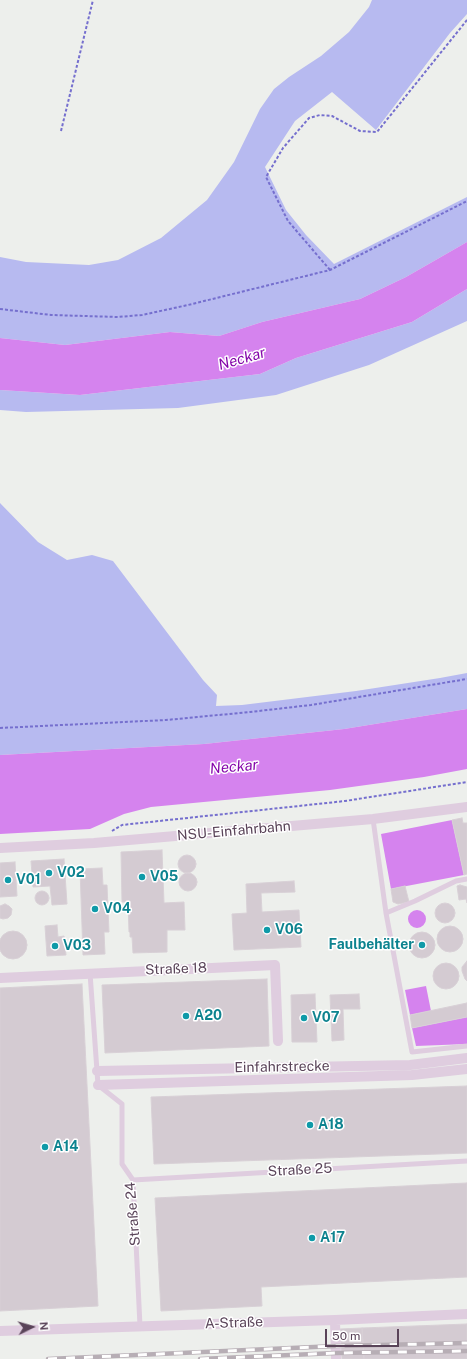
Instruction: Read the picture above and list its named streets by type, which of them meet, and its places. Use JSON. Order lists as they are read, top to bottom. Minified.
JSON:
{"streets":{"street":["NSU-Einfahrbahn","Straße 18","Einfahrstrecke","A-Straße"],"lane":["Straße 25","Straße 24"]},"crossings":[["Einfahrstrecke","Straße 24"],["Straße 25","Straße 24"],["Straße 24","A-Straße"]],"water":["Neckar"],"places":["V02","V05","V01","V04","V06","Faulbehälter","V03","A20","V07","A18","A14","A17"],"scale_bar":"50 m","north":"right"}
